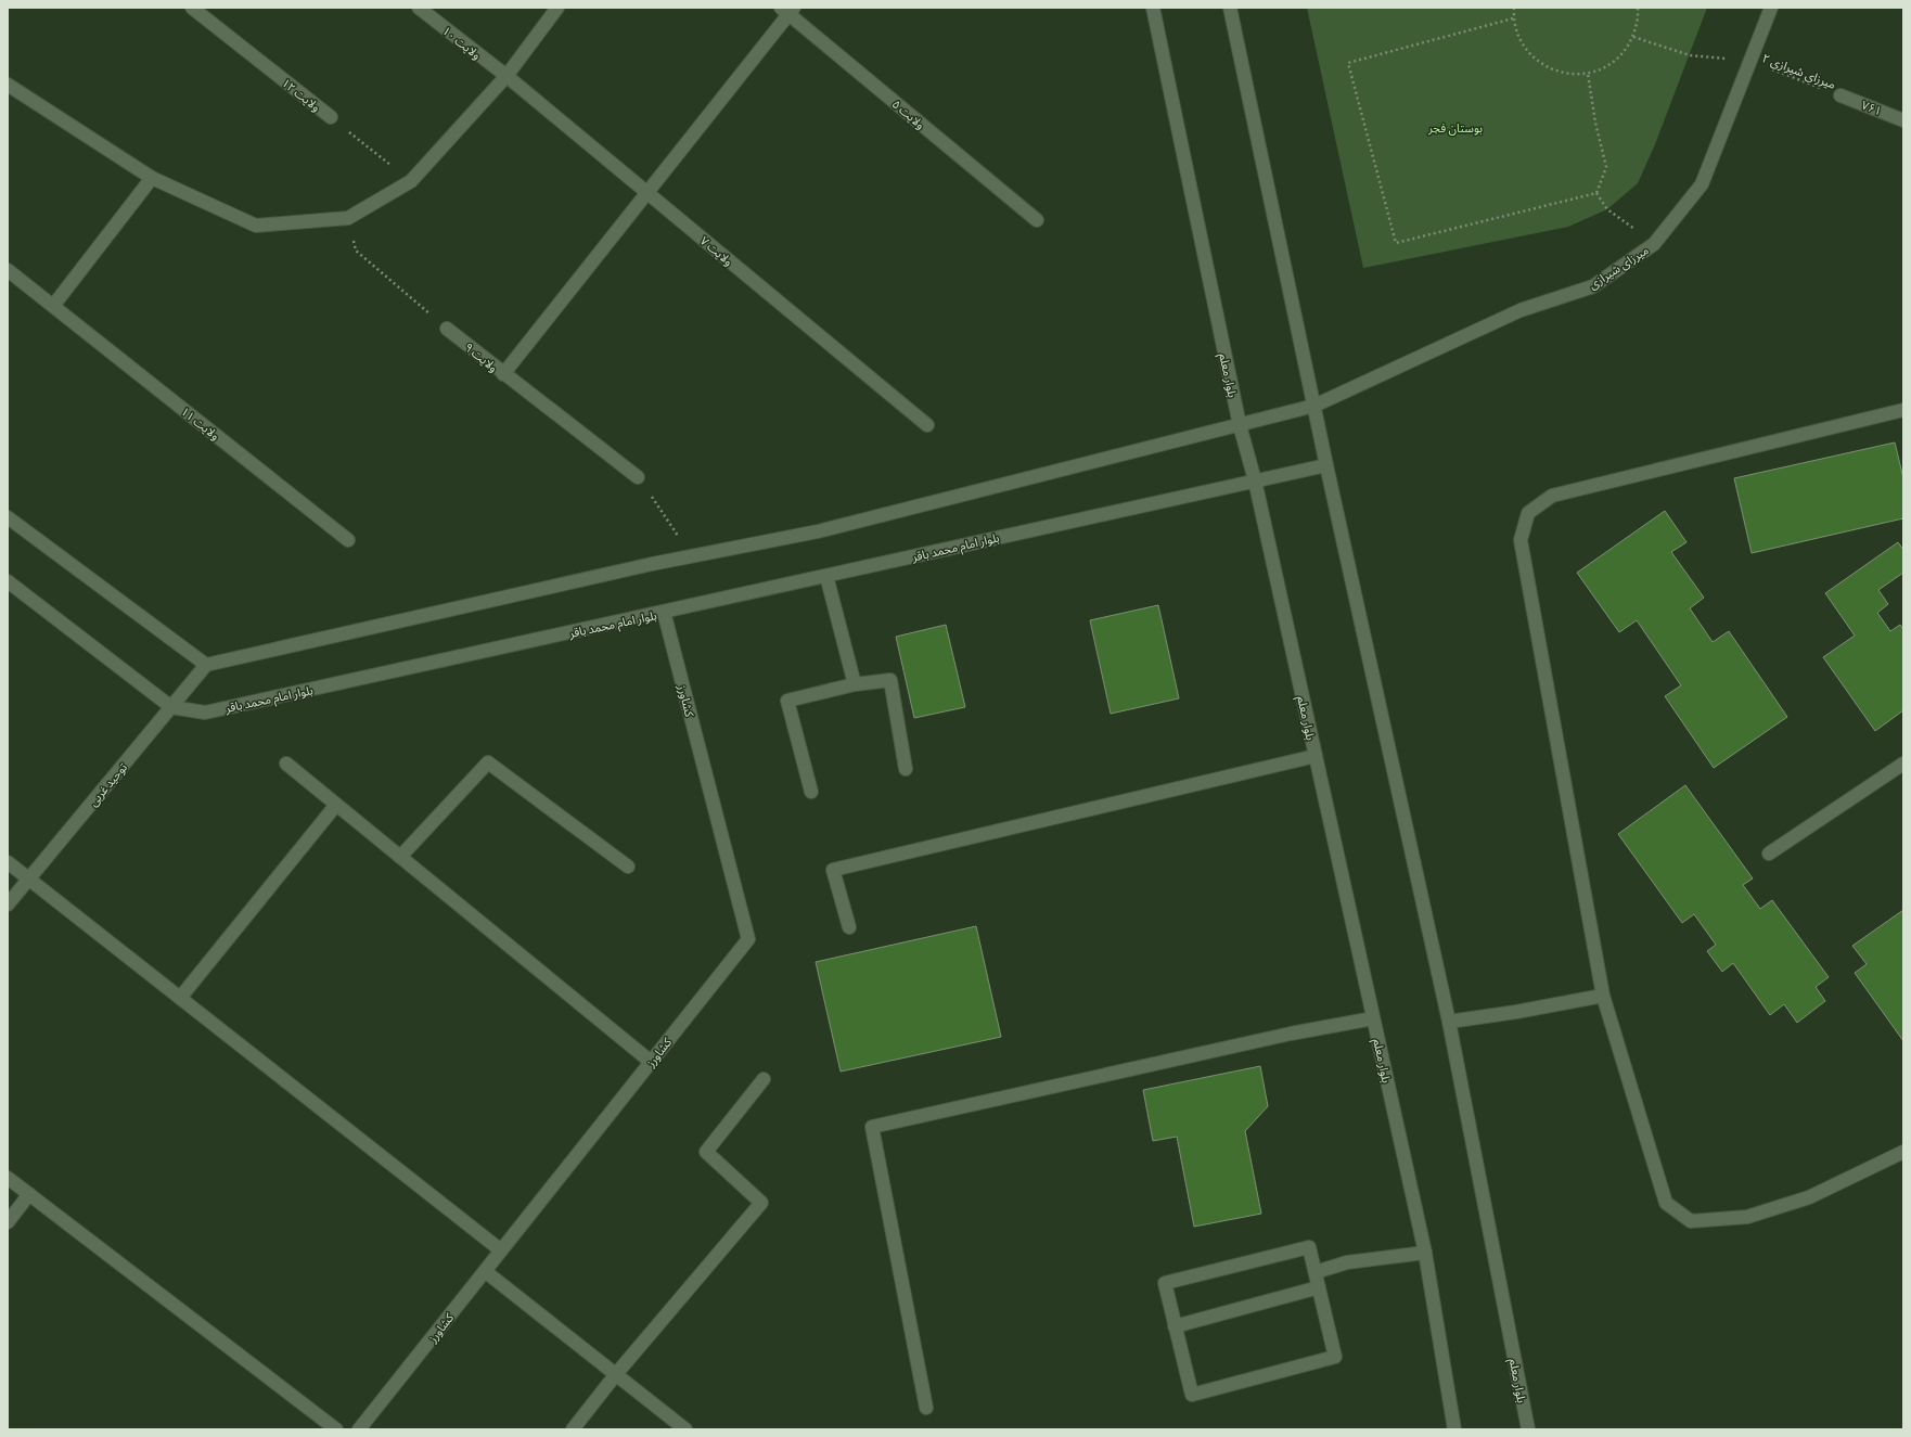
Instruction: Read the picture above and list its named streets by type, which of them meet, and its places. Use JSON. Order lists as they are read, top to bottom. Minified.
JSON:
{"streets":{"street":["ولایت ۱۰","ولایت ۱۲","۷۶۱","ولایت ۵","ولایت ۷","میرزای شیرازی","ولایت ۹","بلوار معلم","ولایت ۱۱","بلوار امام محمد باقر","کشاورز","توحید غربی"],"path":["میرزای شیرازی ۲"]},"crossings":[["ولایت ۱۰","ولایت ۷"],["میرزای شیرازی ۲","۷۶۱"],["میرزای شیرازی ۲","میرزای شیرازی"],["میرزای شیرازی","بلوار معلم"],["بلوار معلم","بلوار امام محمد باقر"],["بلوار امام محمد باقر","کشاورز"],["بلوار امام محمد باقر","توحید غربی"]],"parks":["بوستان فجر"]}
